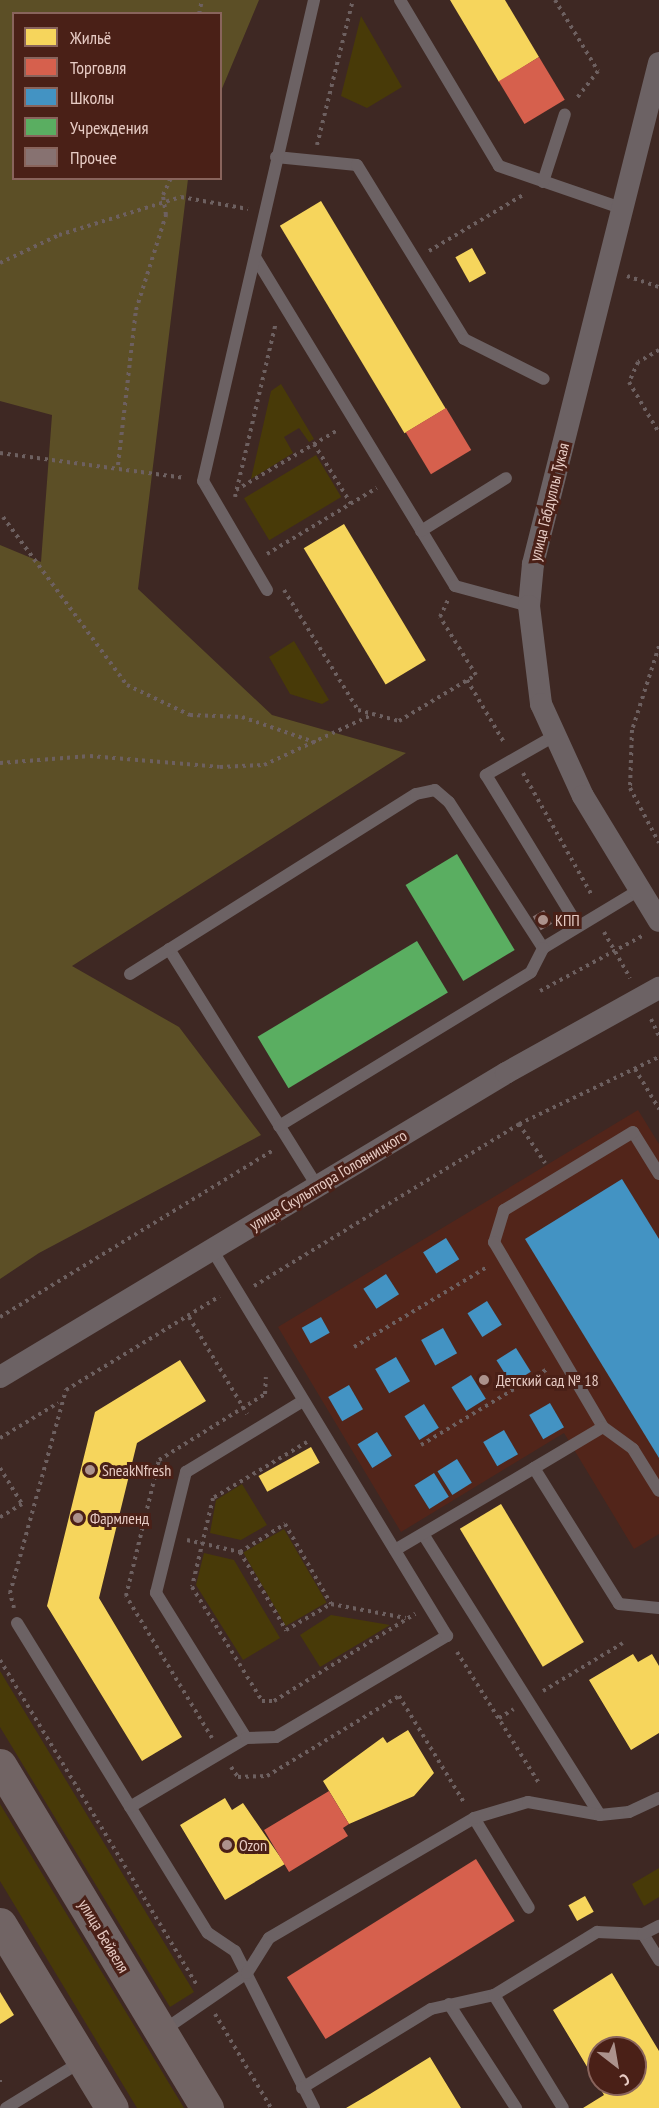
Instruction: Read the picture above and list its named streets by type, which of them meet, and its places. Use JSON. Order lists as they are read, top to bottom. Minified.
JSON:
{"streets":{"main road":["улица Бейвеля"],"street":["улица Габдуллы Тукая","улица Скульптора Головницкого"]},"places":["КПП","Детский сад № 18","SneakNfresh","Фармленд","Ozon"],"legend":["Жильё","Торговля","Школы","Учреждения","Прочее"],"north":"bottom right"}
